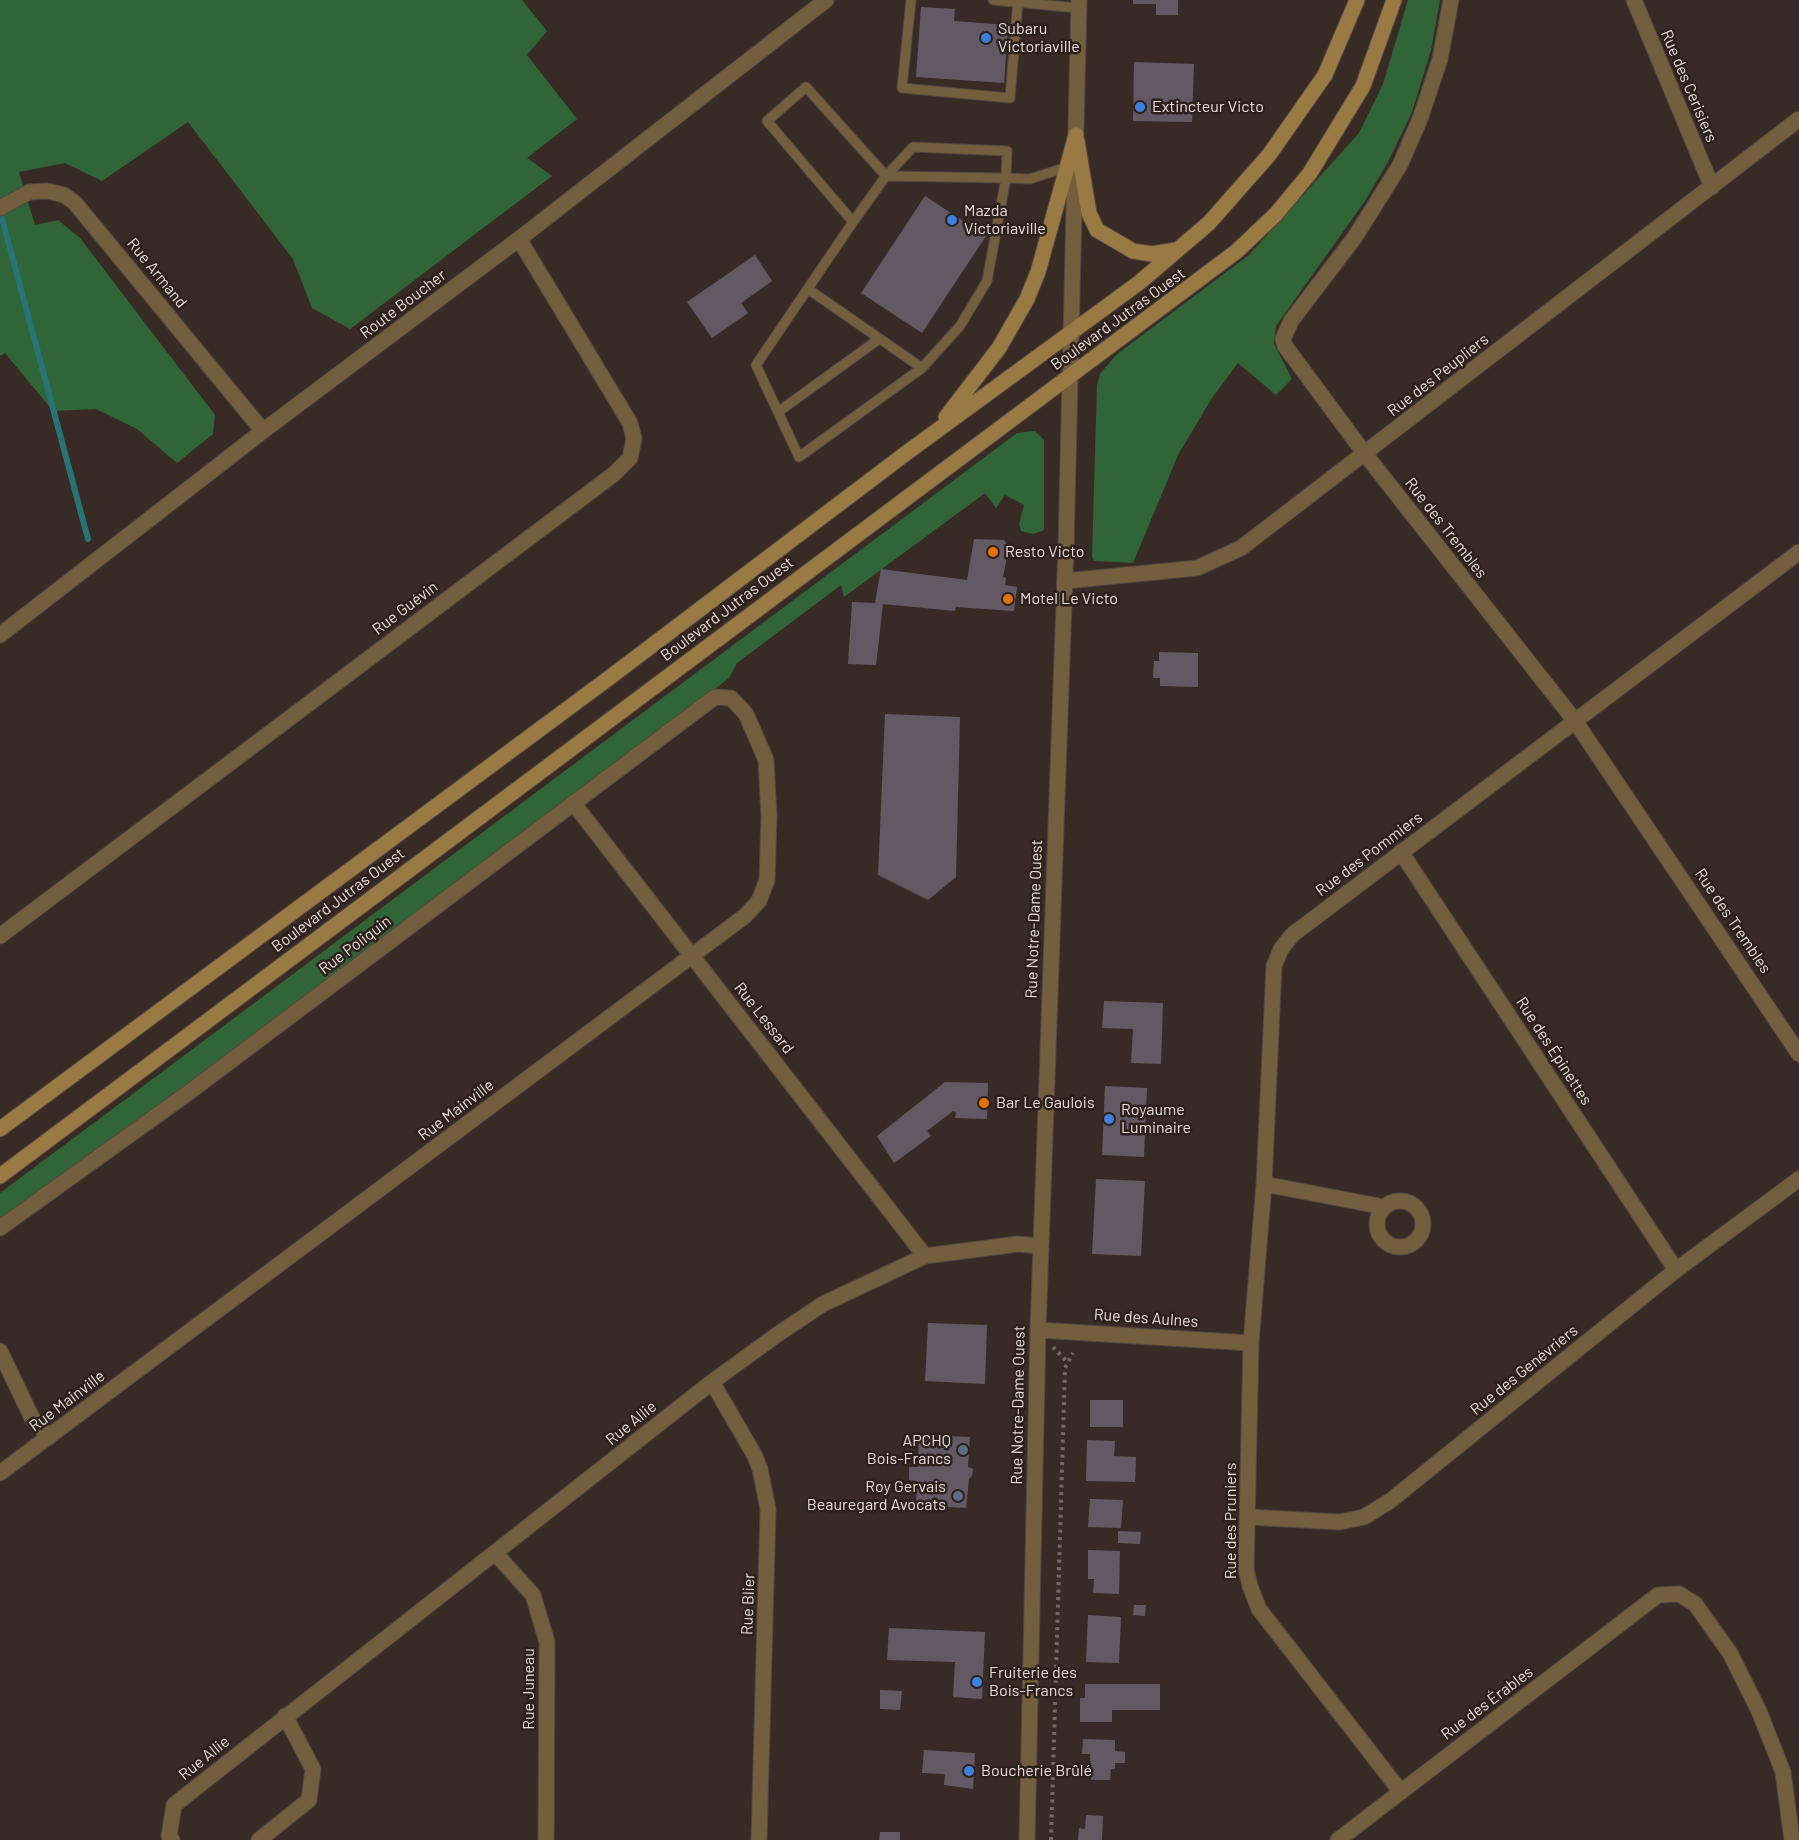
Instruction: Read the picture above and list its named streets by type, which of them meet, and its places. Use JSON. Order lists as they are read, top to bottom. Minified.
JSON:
{"streets":{"main road":["Boulevard Jutras Ouest"],"street":["Rue des Cerisiers","Rue Armand","Route Boucher","Rue des Peupliers","Rue des Trembles","Rue Guévin","Rue des Pommiers","Rue Notre-Dame Ouest","Rue Poliquin","Rue Lessard","Rue des Épinettes","Rue Mainville","Rue des Aulnes","Rue des Genévriers","Rue Allie","Rue des Pruniers","Rue Blier","Rue Juneau","Rue des Érables"]},"crossings":[["Rue des Cerisiers","Rue des Peupliers"],["Rue Armand","Route Boucher"],["Route Boucher","Rue Guévin"],["Boulevard Jutras Ouest","Rue Notre-Dame Ouest"],["Rue des Peupliers","Rue des Trembles"],["Rue des Peupliers","Rue Notre-Dame Ouest"],["Rue des Trembles","Rue des Pommiers"],["Rue des Pommiers","Rue des Épinettes"],["Rue des Pommiers","Rue des Aulnes"],["Rue des Pommiers","Rue des Pruniers"],["Rue Notre-Dame Ouest","Rue des Aulnes"],["Rue Notre-Dame Ouest","Rue Allie"],["Rue Poliquin","Rue Lessard"],["Rue Poliquin","Rue Mainville"],["Rue Lessard","Rue Mainville"],["Rue Lessard","Rue Allie"],["Rue des Épinettes","Rue des Genévriers"],["Rue des Aulnes","Rue des Pruniers"],["Rue des Genévriers","Rue des Pruniers"],["Rue Allie","Rue Blier"],["Rue Allie","Rue Juneau"],["Rue des Pruniers","Rue des Érables"]],"places":["Subaru Victoriaville","Extincteur Victo","Mazda Victoriaville","Resto Victo","Motel Le Victo","Bar Le Gaulois","Royaume Luminaire","APCHQ Bois-Francs","Roy Gervais Beauregard Avocats","Fruiterie des Bois-Francs","Boucherie Brûlé"]}
